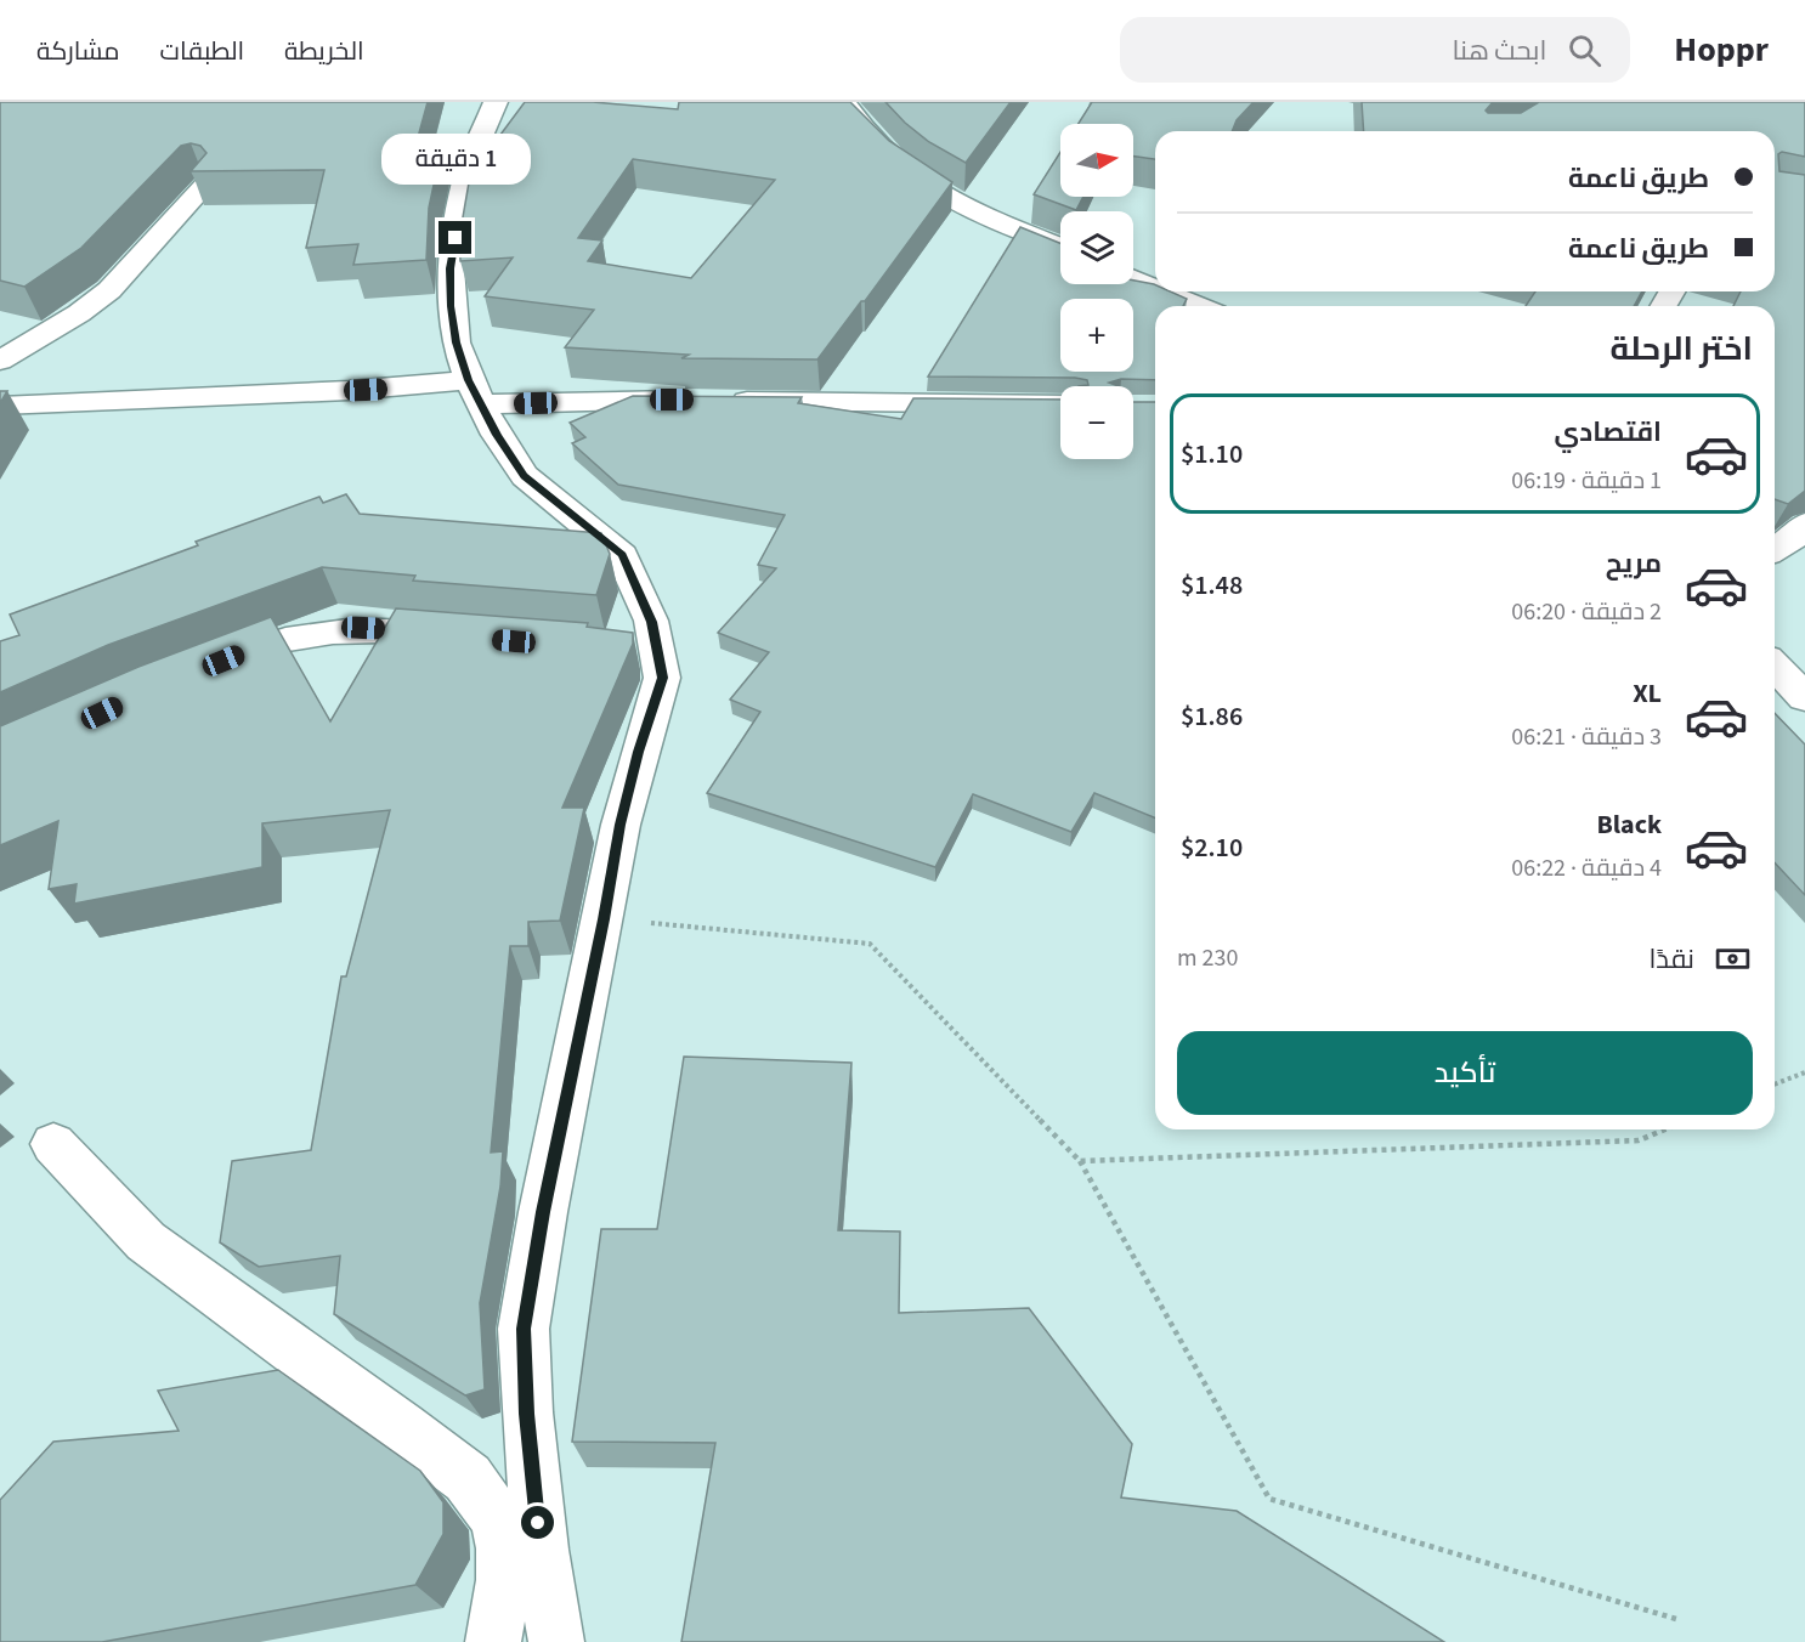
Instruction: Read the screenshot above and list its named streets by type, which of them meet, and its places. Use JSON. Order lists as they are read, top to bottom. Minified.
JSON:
{"north":"right","page":{"header":"Hoppr","search":"ابحث هنا","nav":["الخريطة","الطبقات","مشاركة"],"map_buttons":["+","−"],"banner":["طريق ناعمة","طريق ناعمة"],"bubble":"1 دقيقة","heading":"اختر الرحلة","list":[{"name":"اقتصادي","note":"1 دقيقة · 06:19","value":"$1.10"},{"name":"مريح","note":"2 دقيقة · 06:20","value":"$1.48"},{"name":"XL","note":"3 دقيقة · 06:21","value":"$1.86"},{"name":"Black","note":"4 دقيقة · 06:22","value":"$2.10"}],"pay":["نقدًا","230 m"],"buttons":"تأكيد"}}
